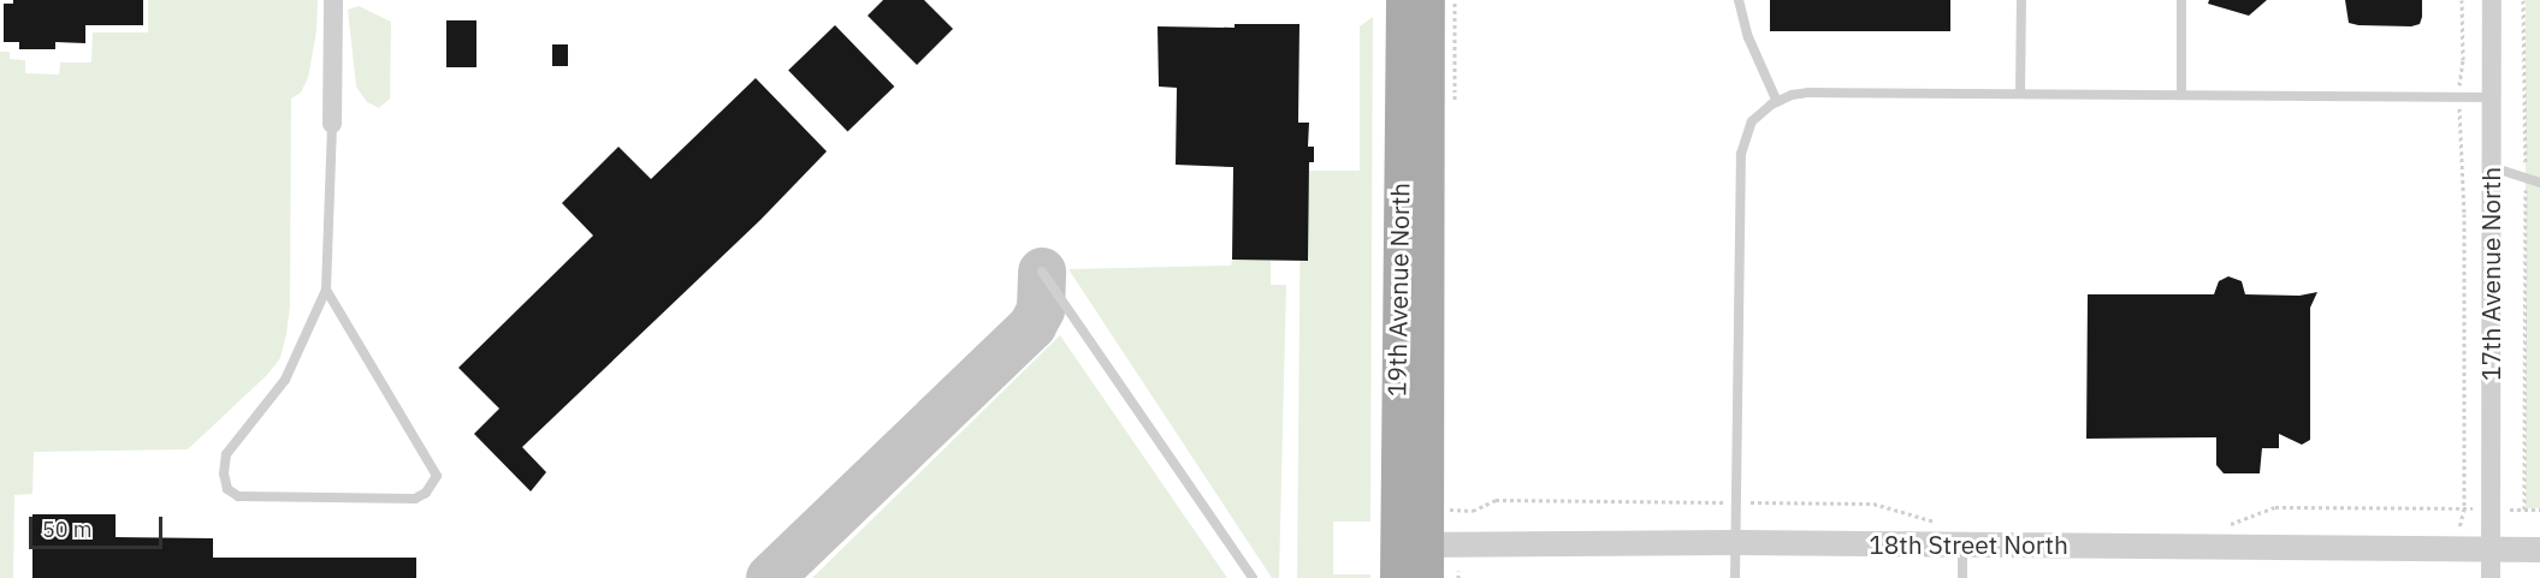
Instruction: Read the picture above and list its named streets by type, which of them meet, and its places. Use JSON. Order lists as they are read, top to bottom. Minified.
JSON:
{"streets":{"main road":["19th Avenue North"],"street":["17th Avenue North","18th Street North"]},"crossings":[["17th Avenue North","18th Street North"],["19th Avenue North","18th Street North"]],"scale_bar":"50 m"}
